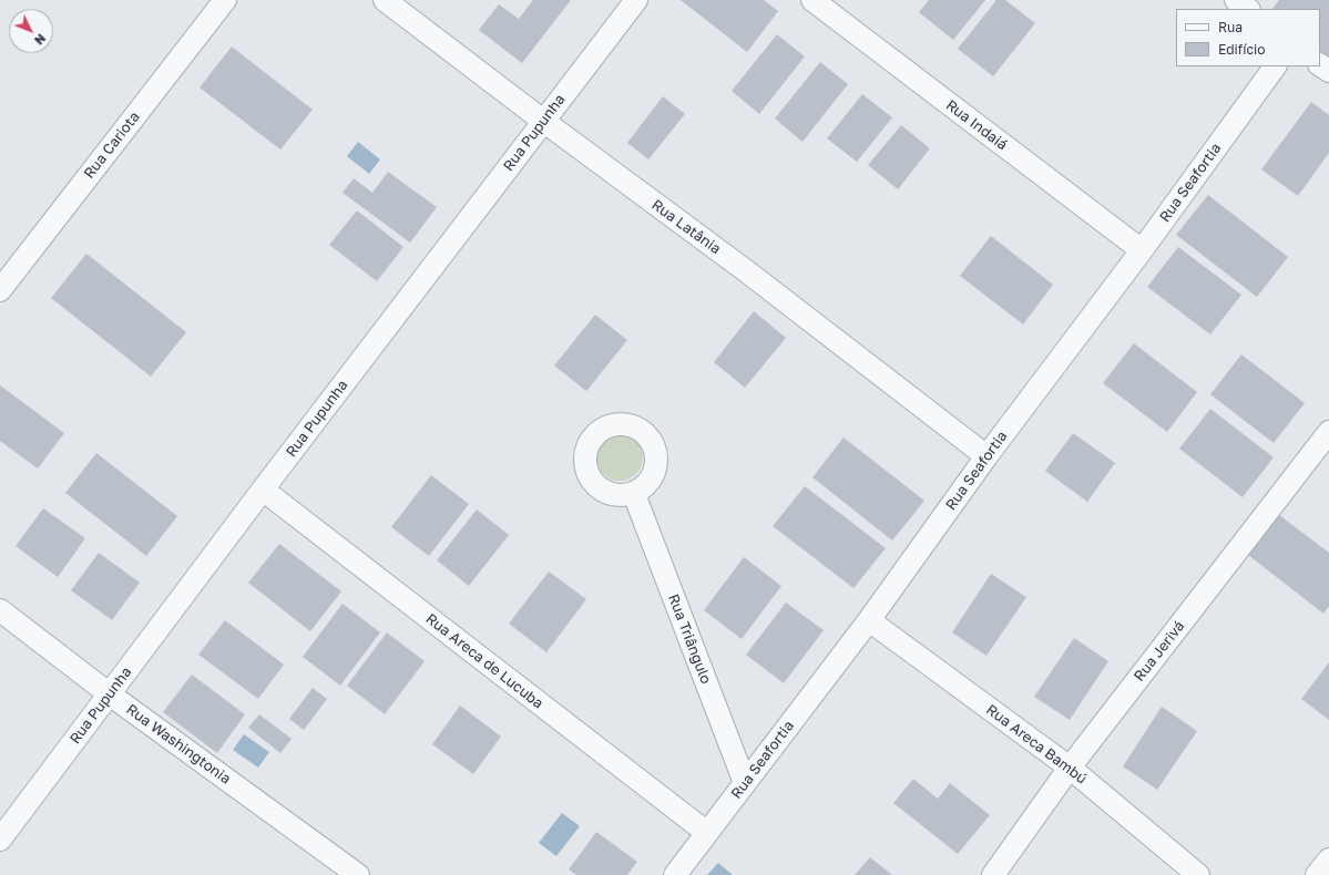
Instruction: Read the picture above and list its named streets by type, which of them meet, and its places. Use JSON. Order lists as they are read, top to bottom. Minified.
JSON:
{"streets":{"street":["Rua Indaiá","Rua Pupunha","Rua Cariota","Rua Seafortia","Rua Latânia","Rua Triângulo","Rua Jerivá","Rua Areca de Lucuba","Rua Washingtonia","Rua Areca Bambú"]},"crossings":[["Rua Indaiá","Rua Seafortia"],["Rua Pupunha","Rua Latânia"],["Rua Pupunha","Rua Areca de Lucuba"],["Rua Pupunha","Rua Washingtonia"],["Rua Seafortia","Rua Latânia"],["Rua Seafortia","Rua Triângulo"],["Rua Seafortia","Rua Areca de Lucuba"],["Rua Seafortia","Rua Areca Bambú"],["Rua Jerivá","Rua Areca Bambú"]],"legend":["Rua","Edifício"],"north":"bottom right"}
